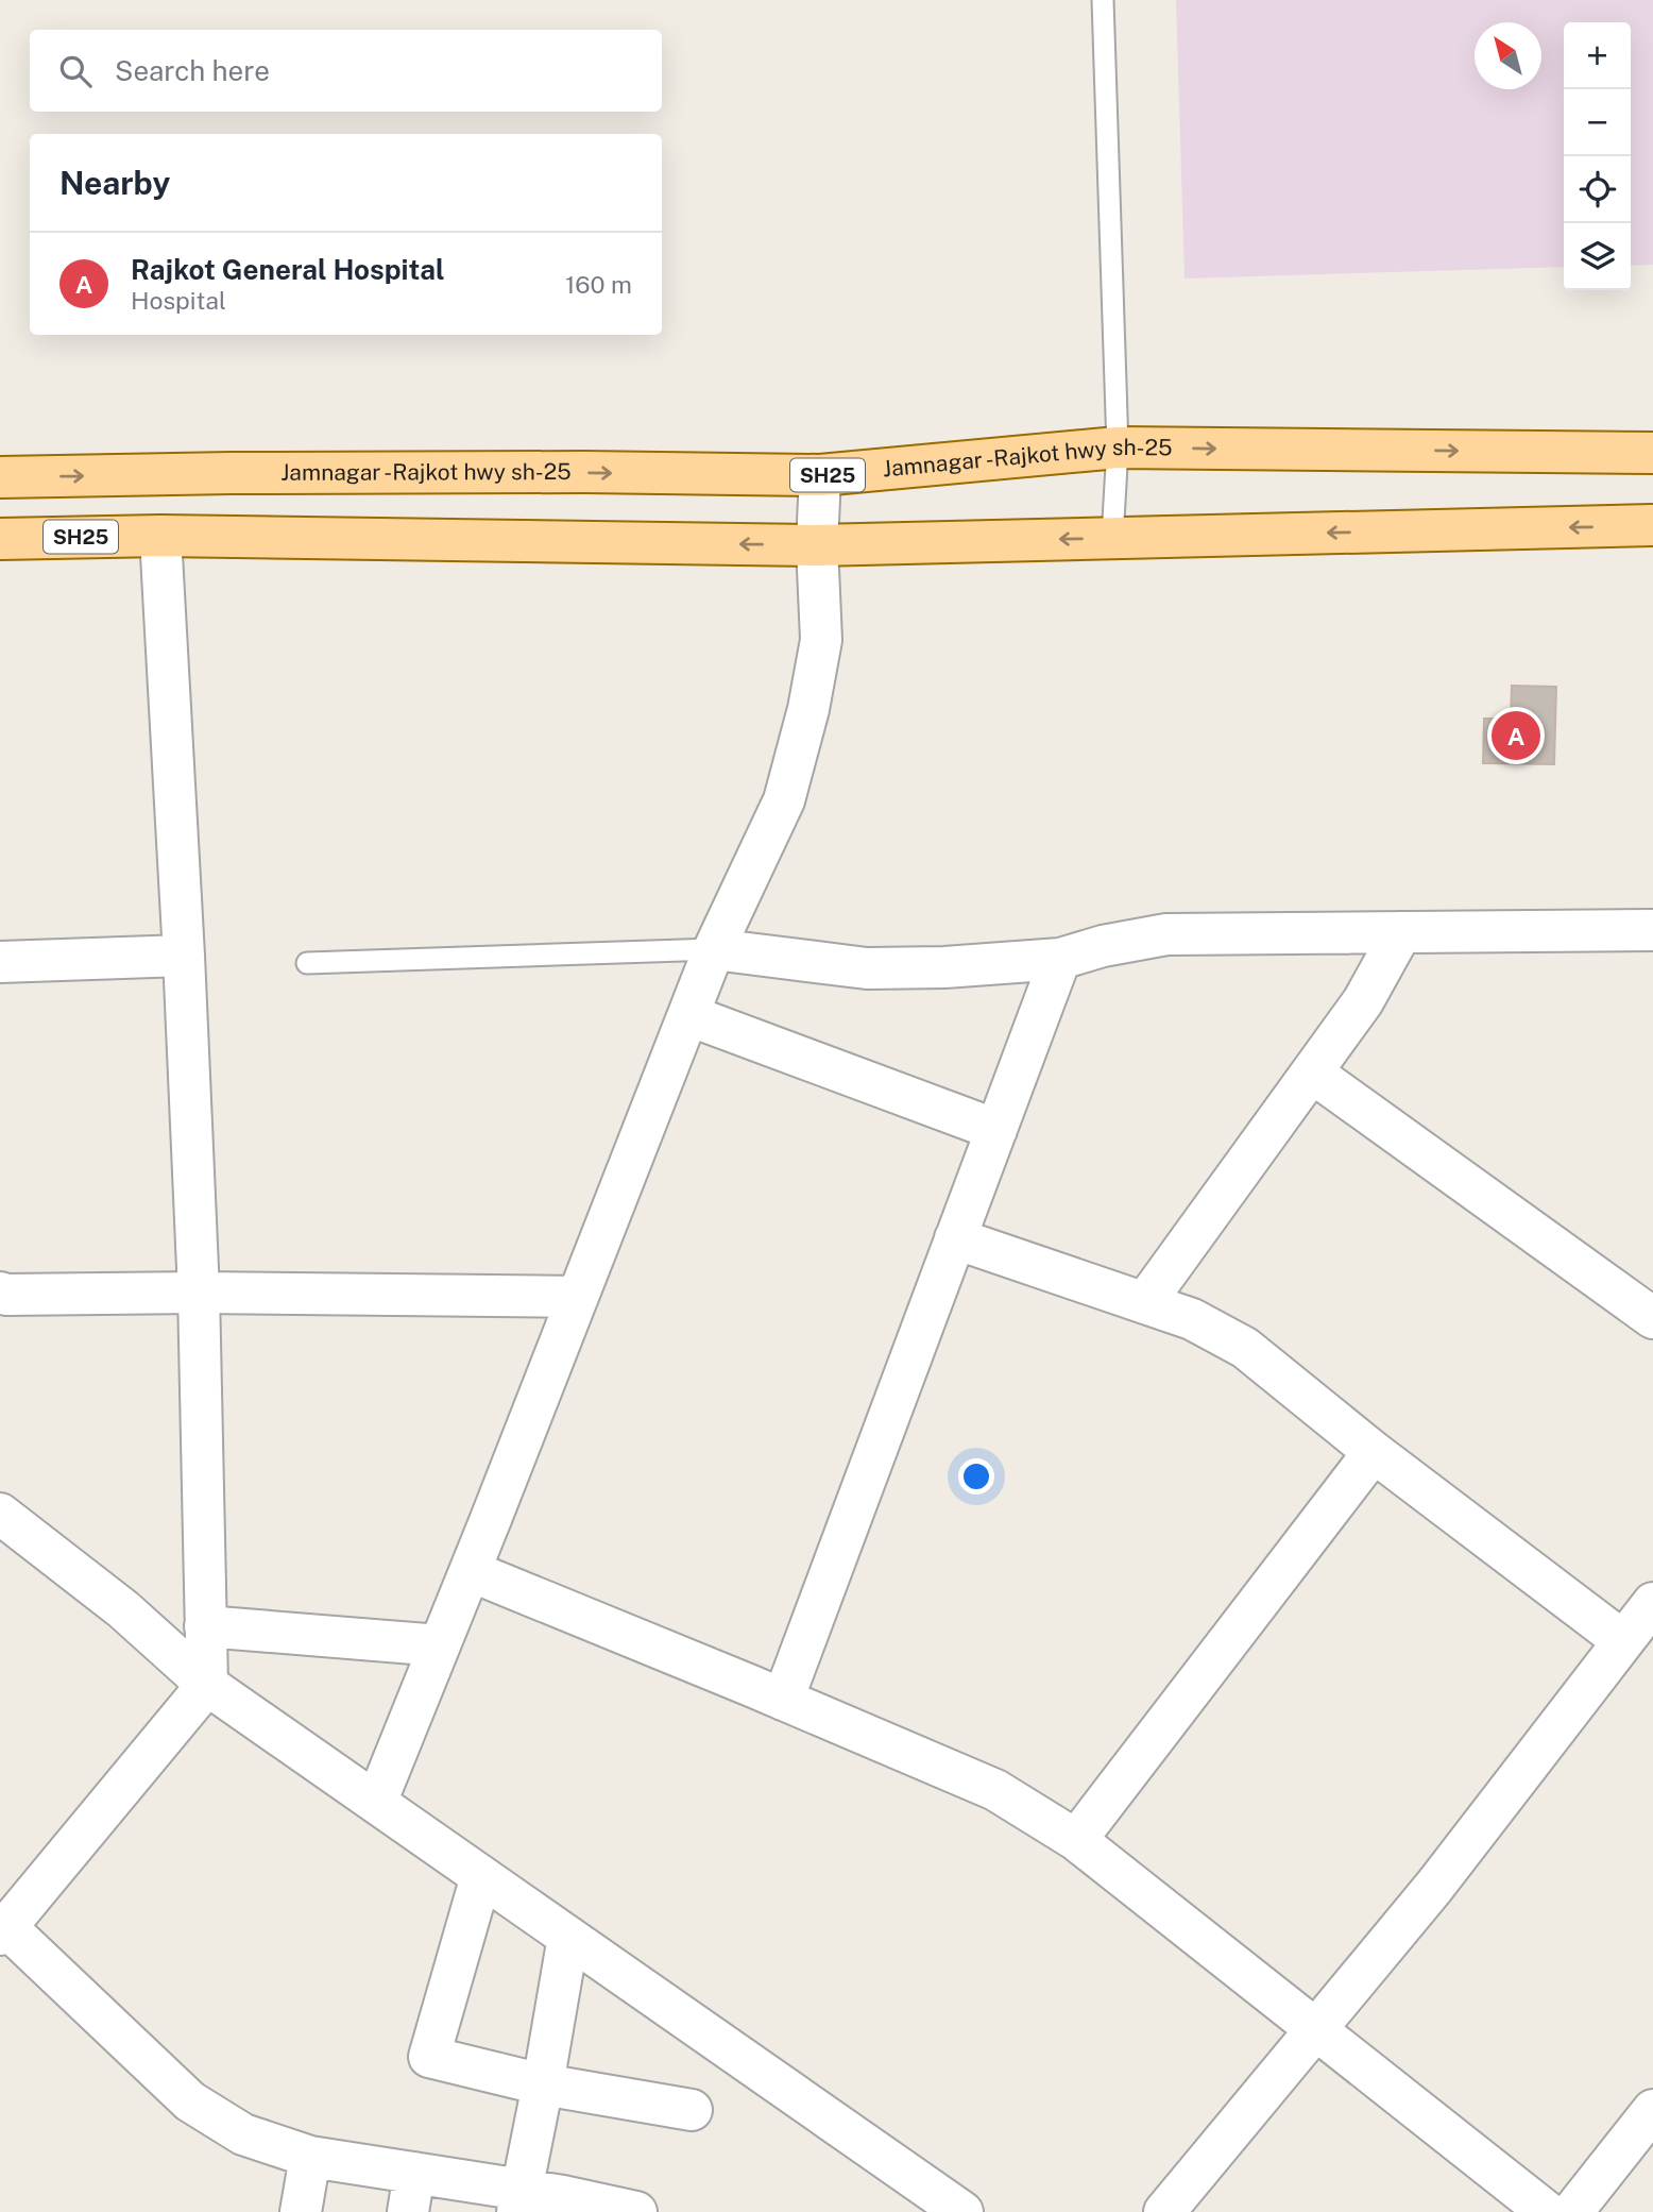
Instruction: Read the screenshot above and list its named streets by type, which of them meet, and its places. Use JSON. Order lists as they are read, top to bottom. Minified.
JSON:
{"streets":{"main road":["Jamnagar -Rajkot hwy sh-25","SH25"]},"north":"top left","page":{"map_buttons":["+","−"],"search":"Search here","heading":"Nearby","list":[{"mark":"A","name":"Rajkot General Hospital","note":"Hospital","value":"160 m"}],"pins":"A"}}
